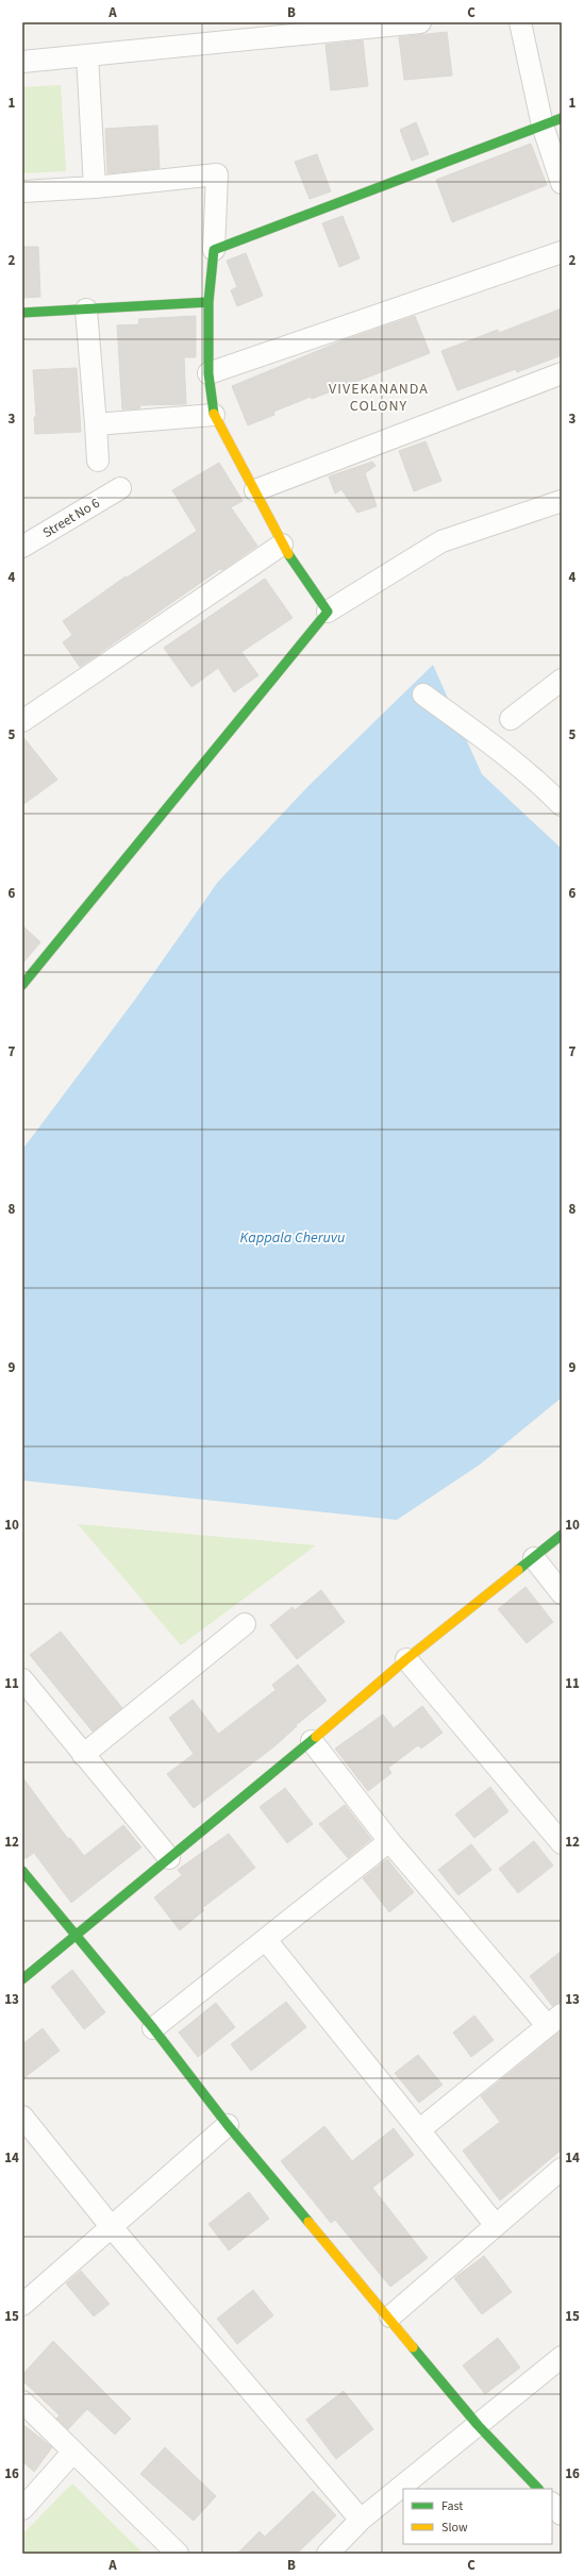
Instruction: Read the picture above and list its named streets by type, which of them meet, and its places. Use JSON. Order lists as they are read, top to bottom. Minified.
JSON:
{"streets":{"street":["Street No 6"]},"districts":["VIVEKANANDA COLONY"],"water":["Kappala Cheruvu"],"legend":["Fast","Slow"],"grid":{"columns":["A","B","C"],"rows":["1","2","3","4","5","6","7","8","9","10","11","12","13","14","15","16"]}}
